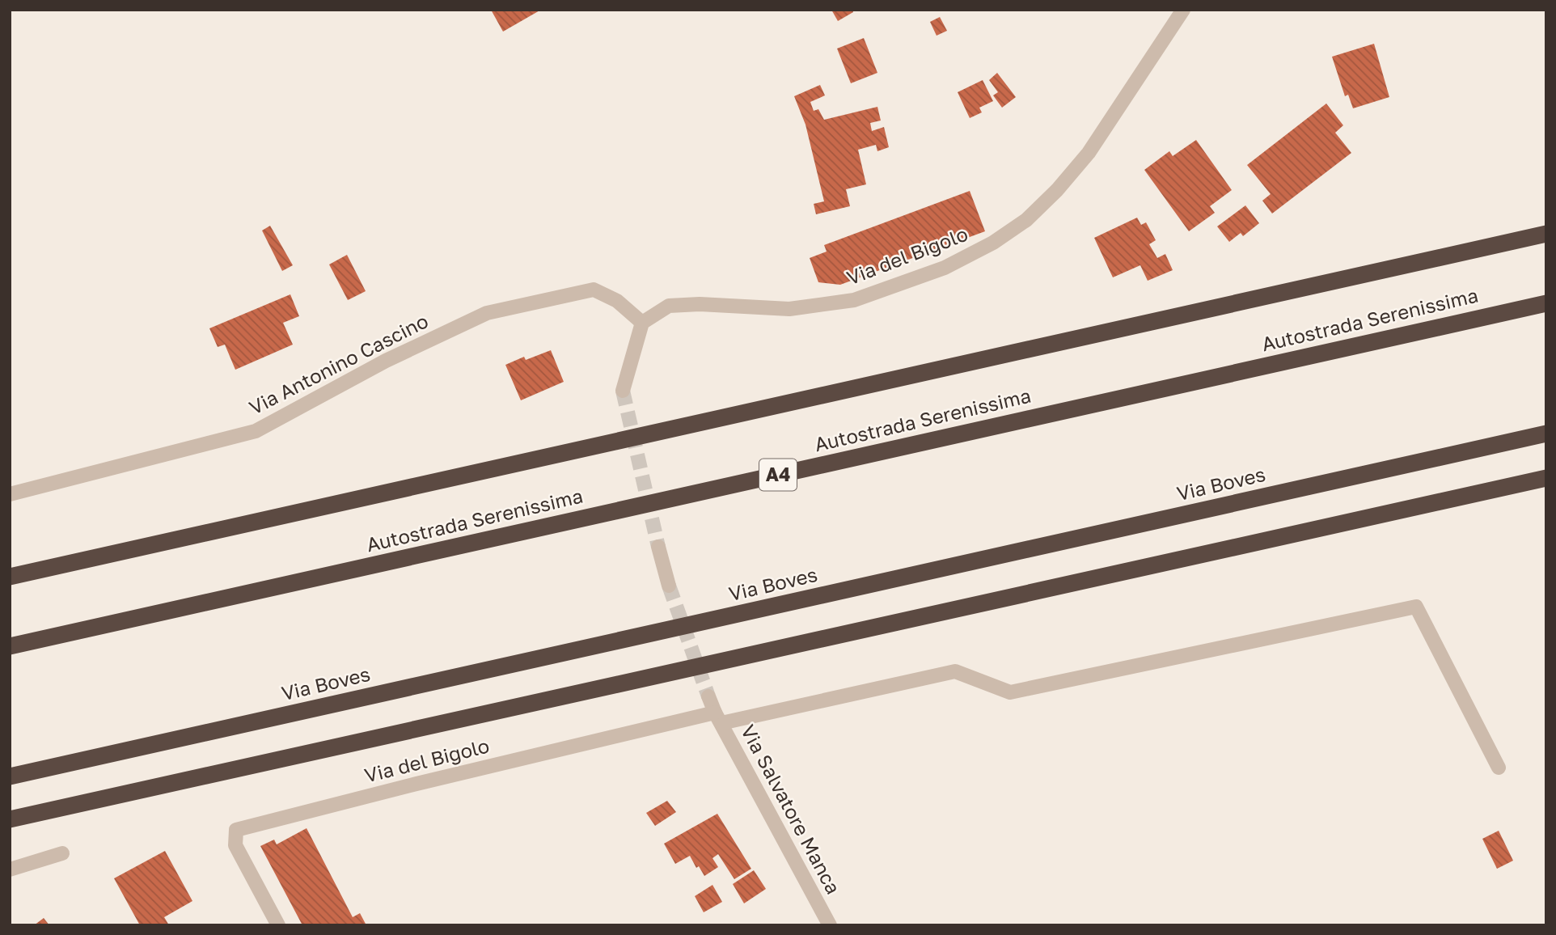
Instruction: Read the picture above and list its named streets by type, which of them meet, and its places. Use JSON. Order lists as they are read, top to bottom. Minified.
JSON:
{"streets":{"highway":["Autostrada Serenissima","A4","Via Boves"],"street":["Via del Bigolo","Via Antonino Cascino","Via Salvatore Manca"]},"crossings":[["Via del Bigolo","Via Antonino Cascino"],["Via del Bigolo","Via Salvatore Manca"]]}
